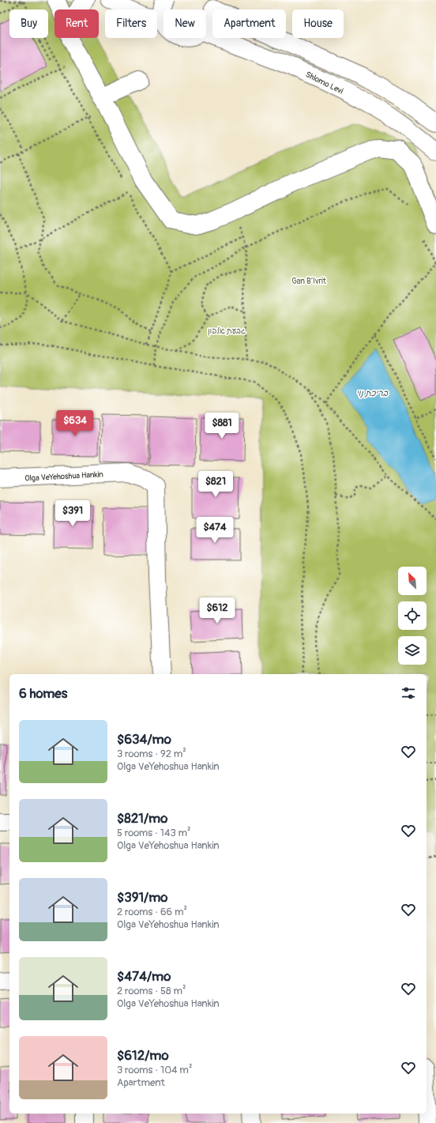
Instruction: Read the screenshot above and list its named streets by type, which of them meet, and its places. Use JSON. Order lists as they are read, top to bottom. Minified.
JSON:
{"streets":{"street":["Shlomo Levi","Olga VeYehoshua Hankin"]},"water":["בריכת נוי"],"parks":["Gan B’Ivrit","גבעת אלפון"],"north":"top left","page":{"chip":["Buy","Rent","Filters","New","Apartment","House"],"price":["$634","$881","$821","$391","$474","$612"],"heading":"6 homes","list":[{"name":"$634/mo","note":"3 rooms · 92 m² · Olga VeYehoshua Hankin"},{"name":"$821/mo","note":"5 rooms · 143 m² · Olga VeYehoshua Hankin"},{"name":"$391/mo","note":"2 rooms · 66 m² · Olga VeYehoshua Hankin"},{"name":"$474/mo","note":"2 rooms · 58 m² · Olga VeYehoshua Hankin"},{"name":"$612/mo","note":"3 rooms · 104 m² · Apartment"}]}}
